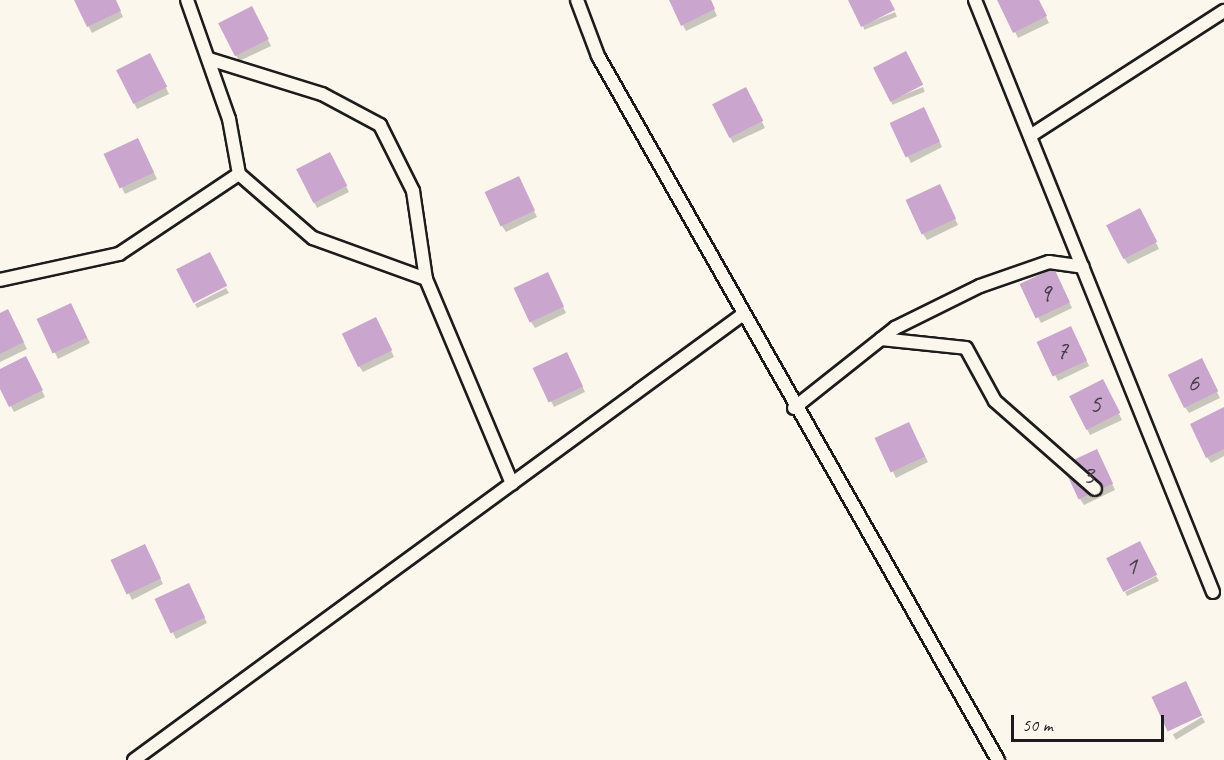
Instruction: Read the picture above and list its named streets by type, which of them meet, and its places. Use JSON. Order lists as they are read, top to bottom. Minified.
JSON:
{"house_numbers":["9","7","6","5","3","1"],"scale_bar":"50 m"}
